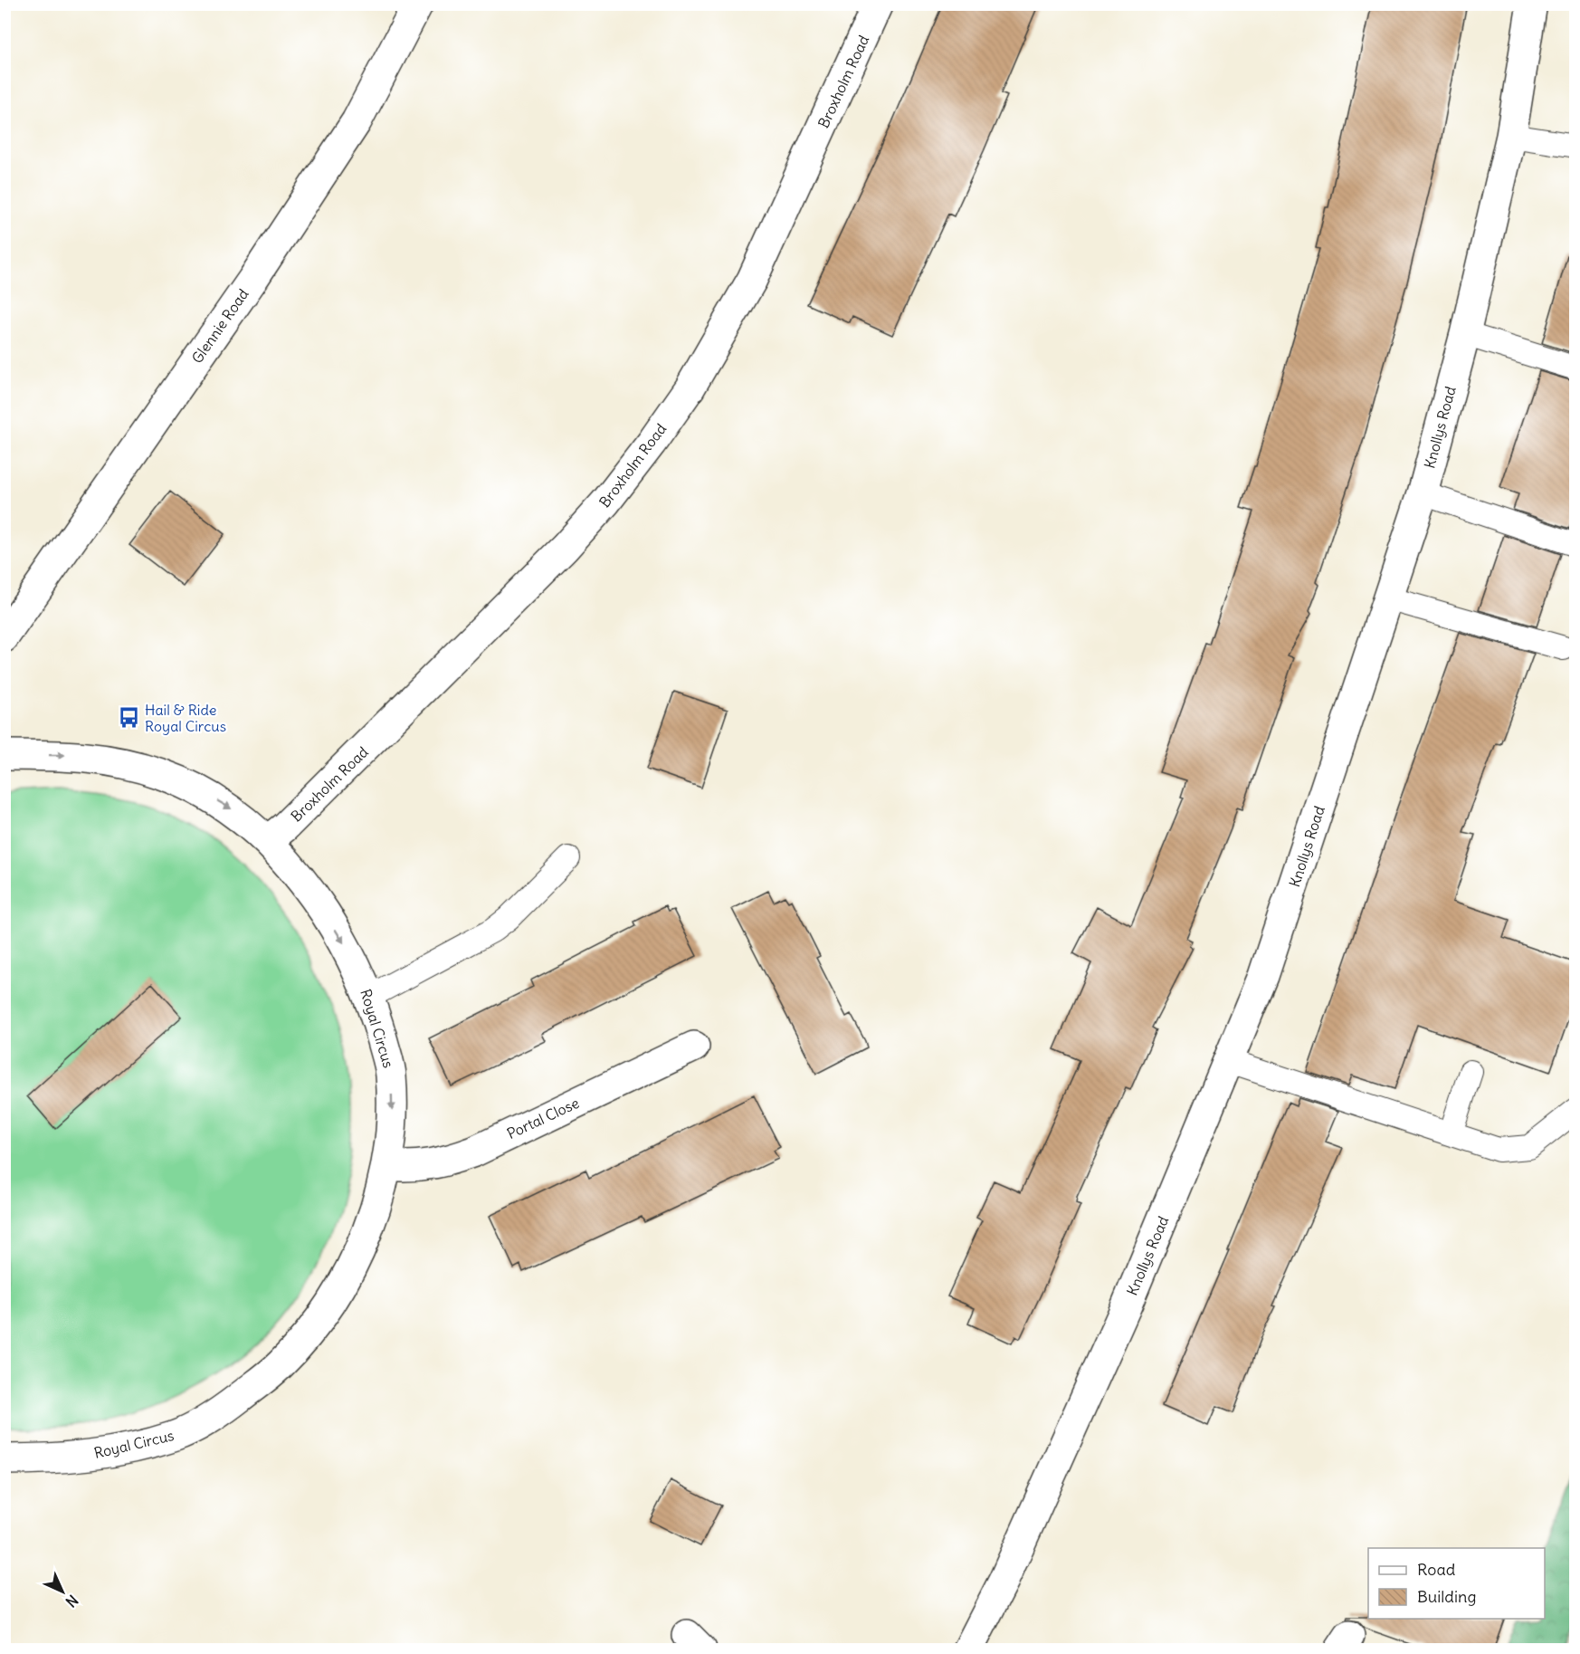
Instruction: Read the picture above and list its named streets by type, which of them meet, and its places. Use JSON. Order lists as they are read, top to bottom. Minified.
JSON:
{"streets":{"street":["Broxholm Road","Glennie Road","Knollys Road","Royal Circus","Portal Close"]},"crossings":[["Broxholm Road","Royal Circus"],["Royal Circus","Portal Close"]],"one_way":["Royal Circus"],"places":{"bus stop":["Hail & Ride Royal Circus"]},"legend":["Road","Building"],"north":"bottom right"}
